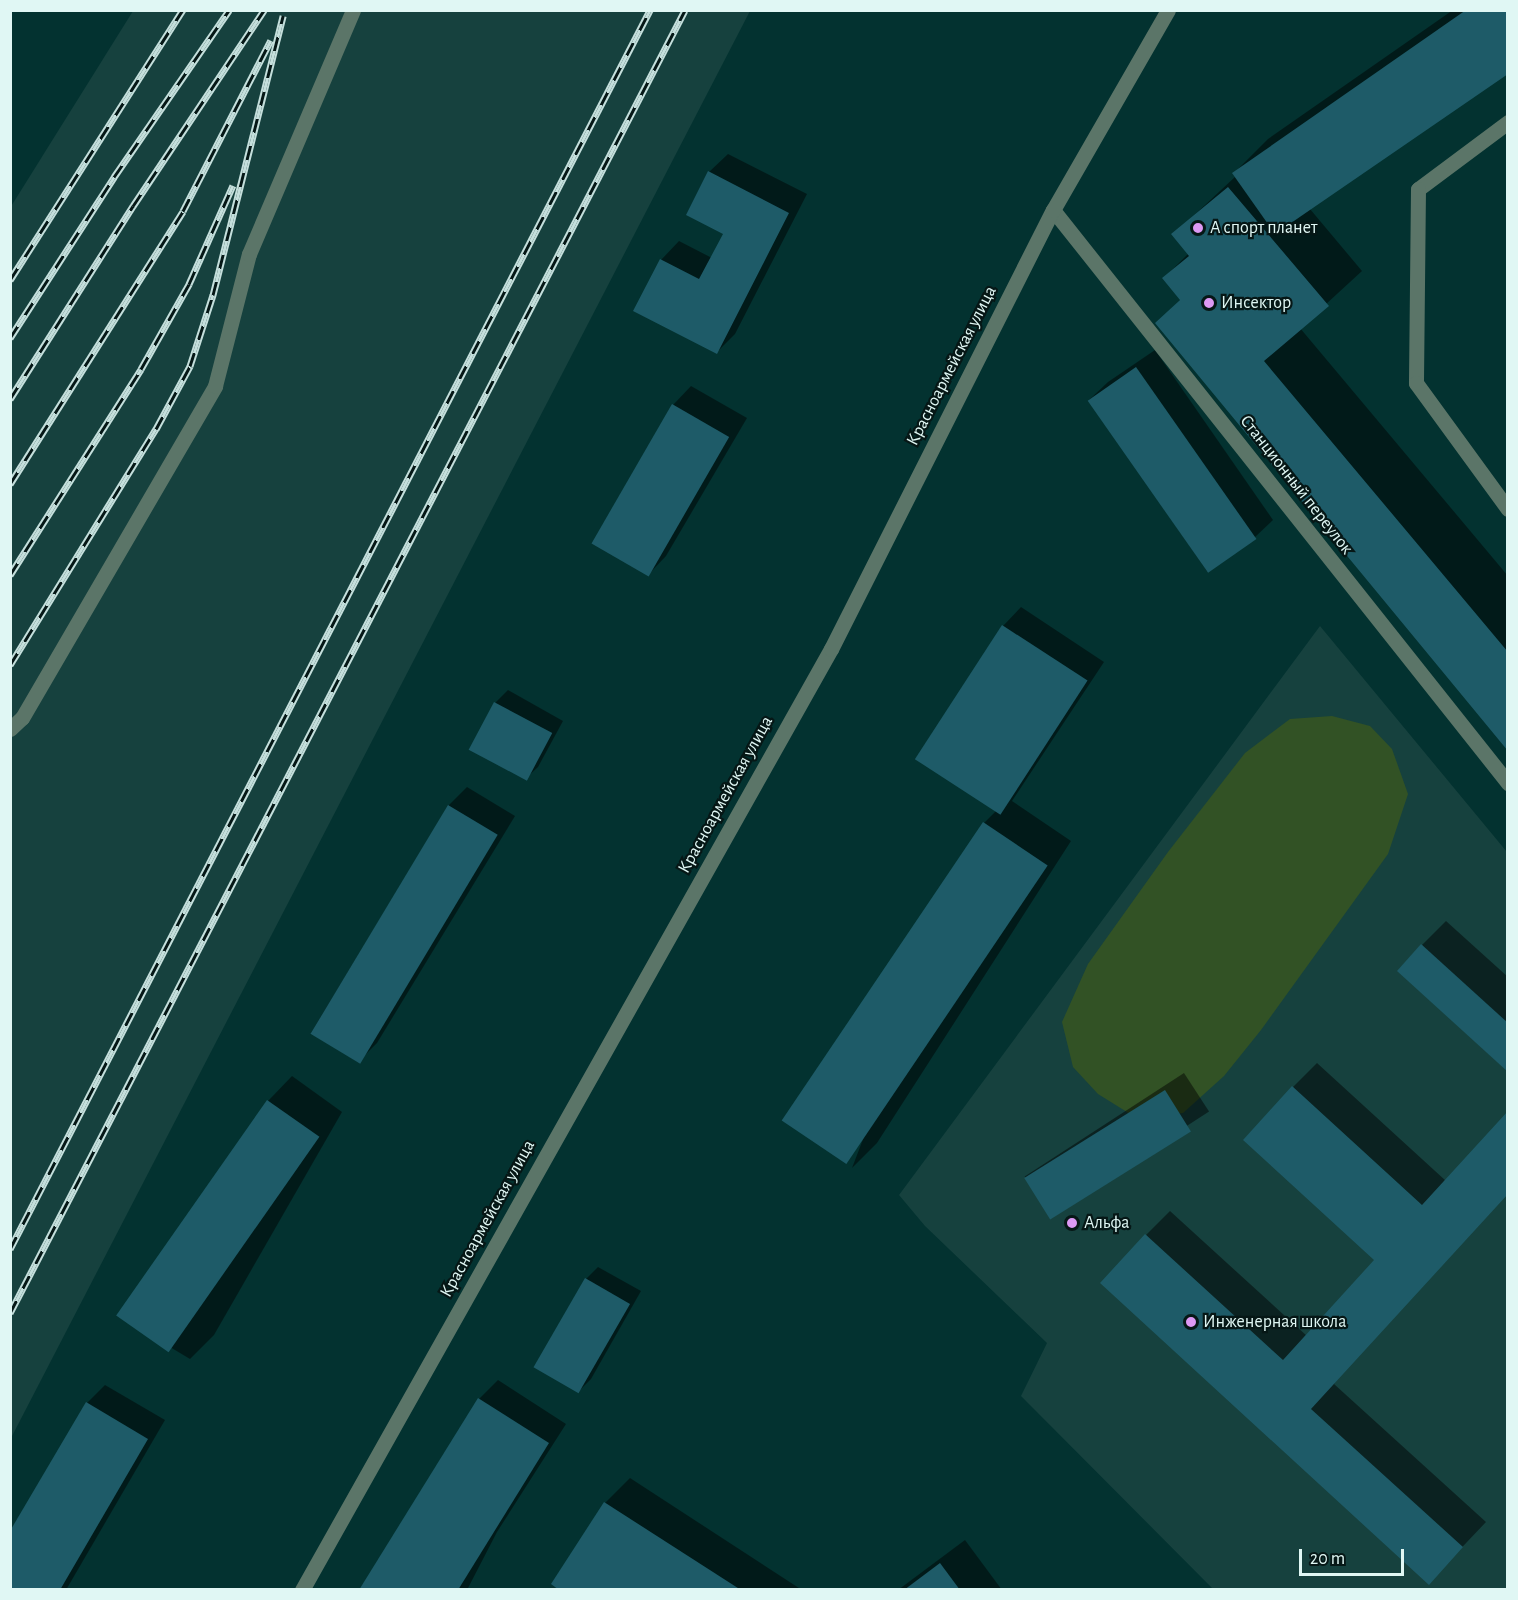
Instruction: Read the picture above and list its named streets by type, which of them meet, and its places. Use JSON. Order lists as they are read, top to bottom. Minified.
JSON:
{"streets":{"street":["Красноармейская улица","Станционный переулок"]},"crossings":[["Красноармейская улица","Станционный переулок"]],"places":["А спорт планет","Инсектор","Альфа","Инженерная школа"],"scale_bar":"20 m"}
